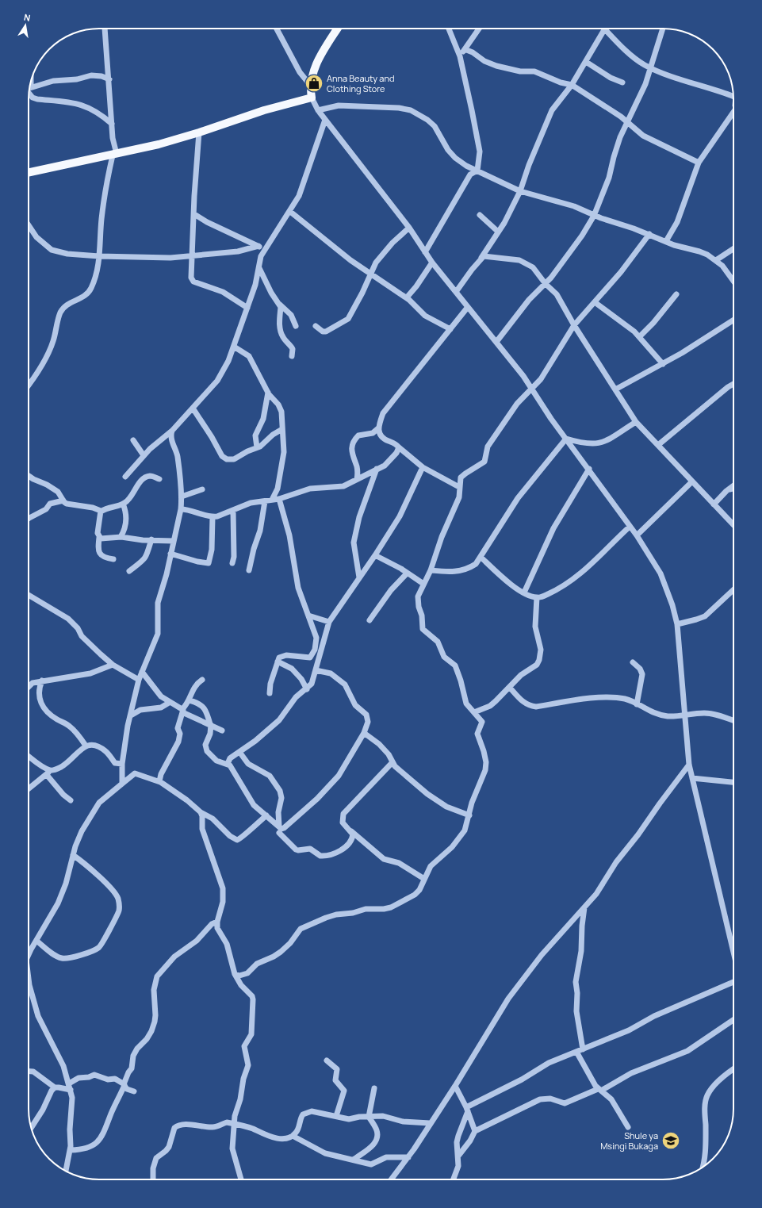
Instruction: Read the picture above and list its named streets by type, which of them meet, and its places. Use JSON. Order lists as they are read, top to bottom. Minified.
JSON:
{"places":{"shop":["Anna Beauty and Clothing Store"],"school or university":["Shule ya Msingi Bukaga"]},"north":"top"}
